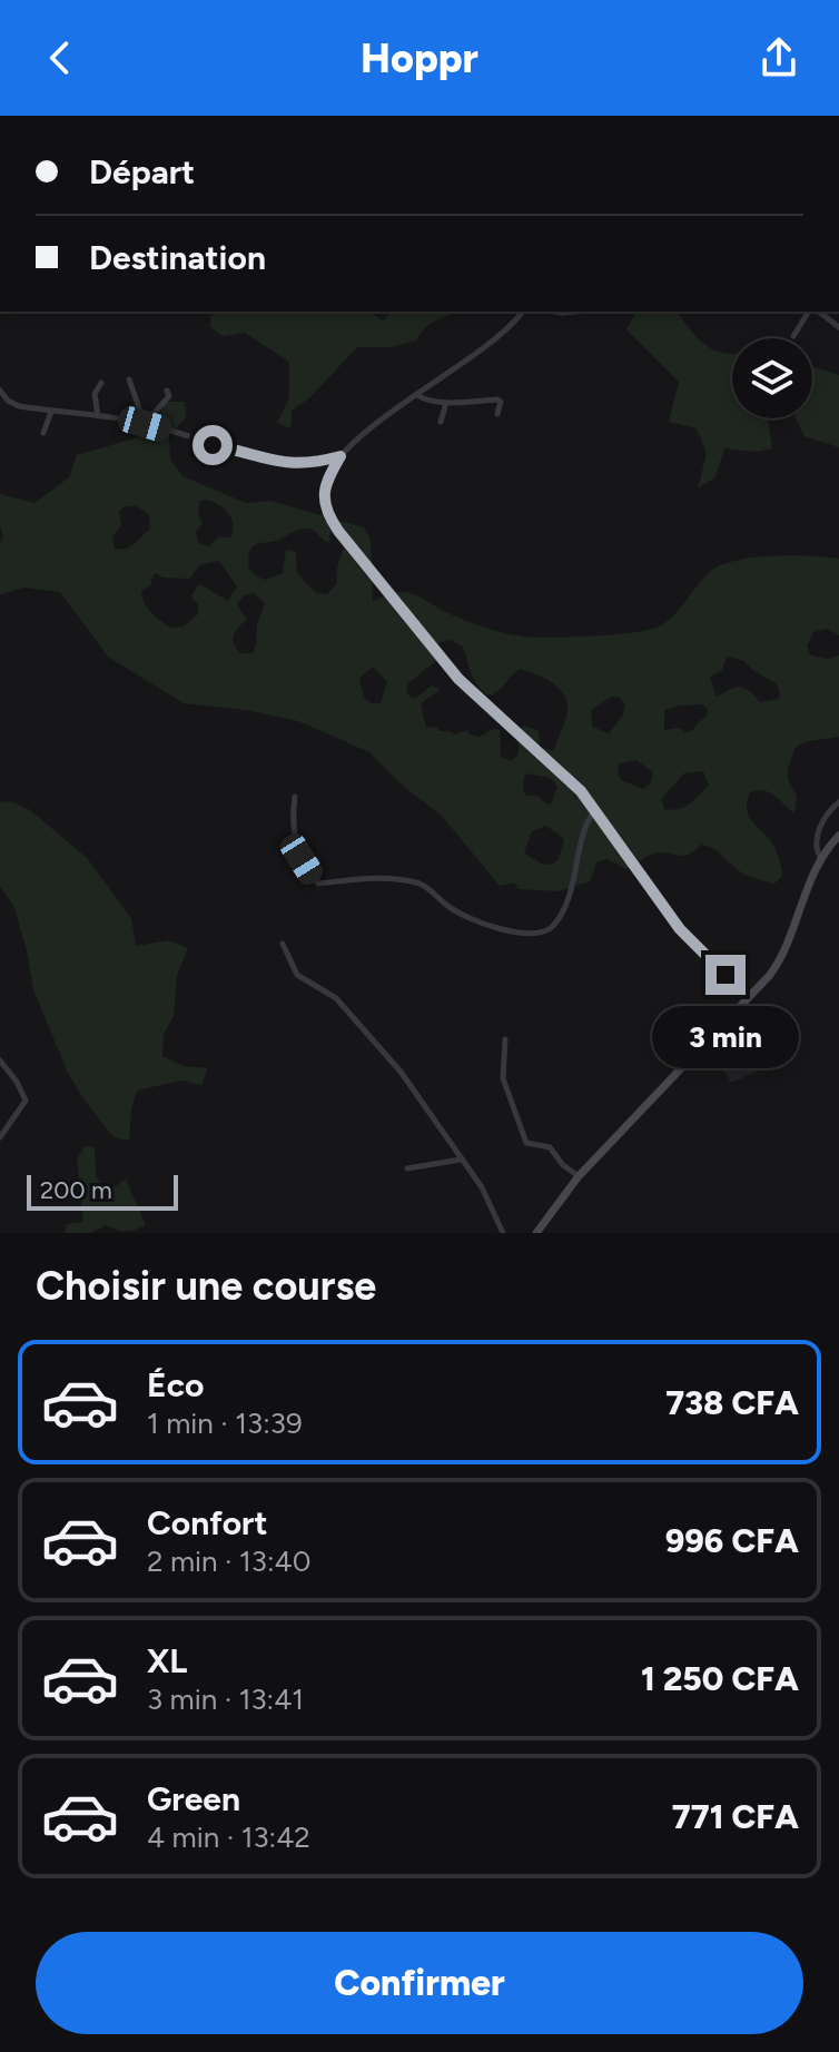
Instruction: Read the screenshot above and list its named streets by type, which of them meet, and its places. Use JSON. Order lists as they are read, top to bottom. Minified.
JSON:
{"scale_bar":"200 m","page":{"header":"Hoppr","banner":["Départ","Destination"],"bubble":"3 min","scale":"200 m","heading":"Choisir une course","list":[{"name":"Éco","note":"1 min · 13:39","value":"738 CFA"},{"name":"Confort","note":"2 min · 13:40","value":"996 CFA"},{"name":"XL","note":"3 min · 13:41","value":"1 250 CFA"},{"name":"Green","note":"4 min · 13:42","value":"771 CFA"}],"buttons":"Confirmer"}}
